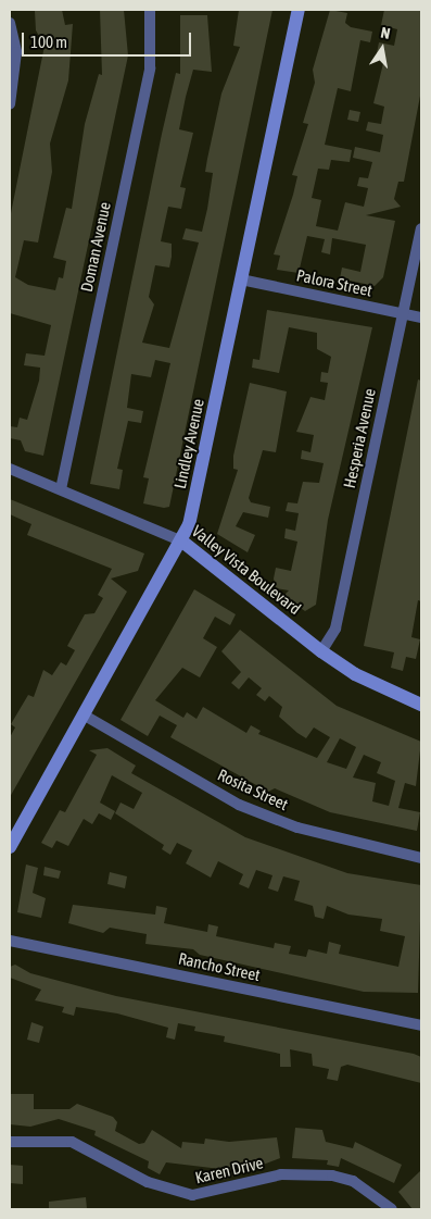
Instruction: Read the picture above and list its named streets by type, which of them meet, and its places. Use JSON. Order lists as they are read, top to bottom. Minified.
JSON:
{"streets":{"street":["Doman Avenue","Palora Street","Hesperia Avenue","Lindley Avenue","Valley Vista Boulevard","Rosita Street","Rancho Street","Karen Drive"]},"crossings":[["Doman Avenue","Valley Vista Boulevard"],["Palora Street","Hesperia Avenue"],["Palora Street","Lindley Avenue"],["Hesperia Avenue","Valley Vista Boulevard"],["Lindley Avenue","Valley Vista Boulevard"],["Lindley Avenue","Rosita Street"]],"scale_bar":"100 m","north":"top"}
